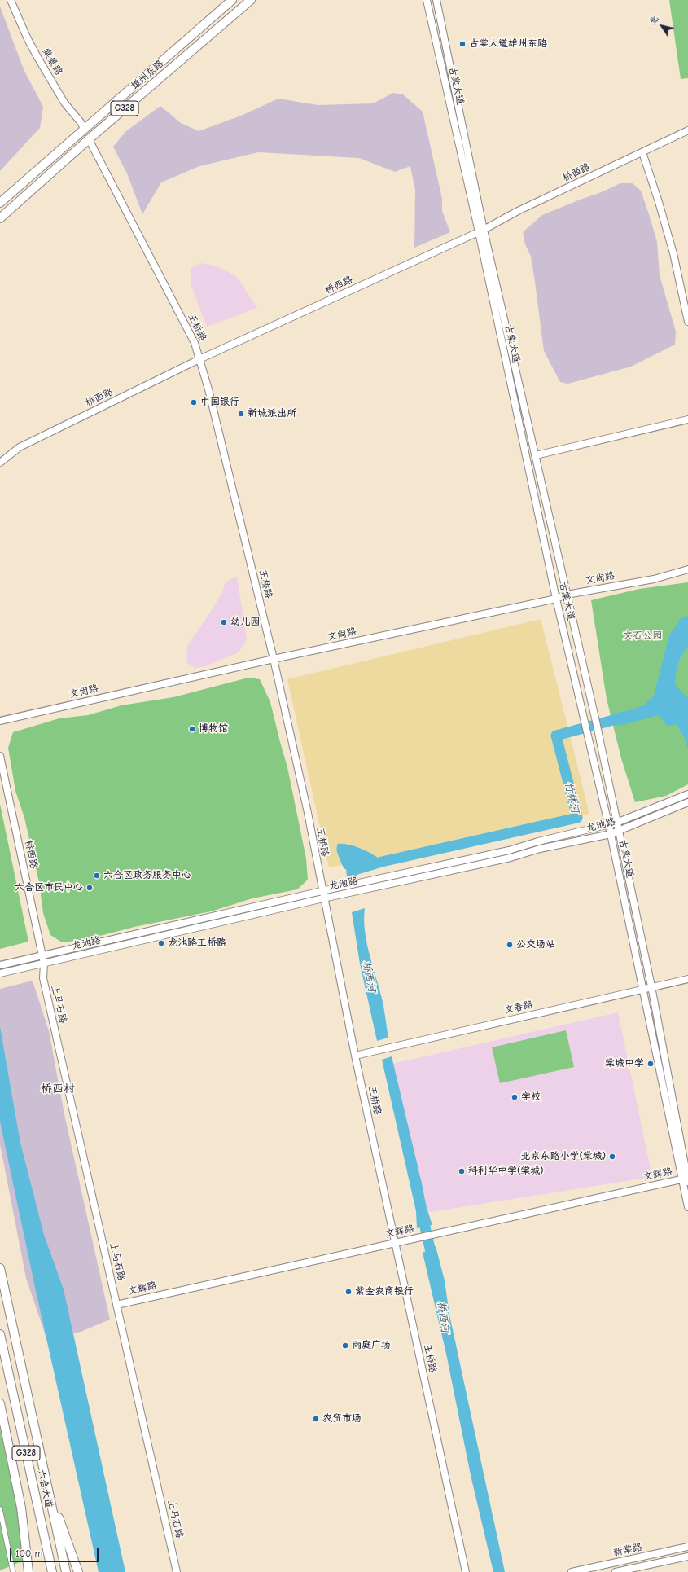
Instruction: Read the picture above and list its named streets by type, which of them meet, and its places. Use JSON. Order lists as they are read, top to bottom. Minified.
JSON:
{"streets":{"highway":["雄州东路","G328","六合大道"],"street":["棠景路","古棠大道","桥西路","王桥路","文尚路","龙池路","上马石路","文春路","文辉路","新棠路"]},"crossings":[["棠景路","雄州东路"],["雄州东路","王桥路"],["古棠大道","桥西路"],["古棠大道","文尚路"],["古棠大道","龙池路"],["古棠大道","文春路"],["古棠大道","文辉路"],["G328","六合大道"],["桥西路","王桥路"],["桥西路","龙池路"],["桥西路","上马石路"],["王桥路","文尚路"],["王桥路","龙池路"],["王桥路","文春路"],["王桥路","文辉路"],["龙池路","上马石路"],["上马石路","文辉路"]],"districts":["桥西村"],"water":["竹林河","桥西河"],"parks":["文石公园"],"places":["古棠大道雄州东路","中国银行","新城派出所","幼儿园","博物馆","六合区政务服务中心","六合区市民中心","龙池路王桥路","公交场站","棠城中学","学校","北京东路小学(棠城)","科利华中学(棠城)","紫金农商银行","雨庭广场","农贸市场"],"scale_bar":"100 m","north":"top left"}
